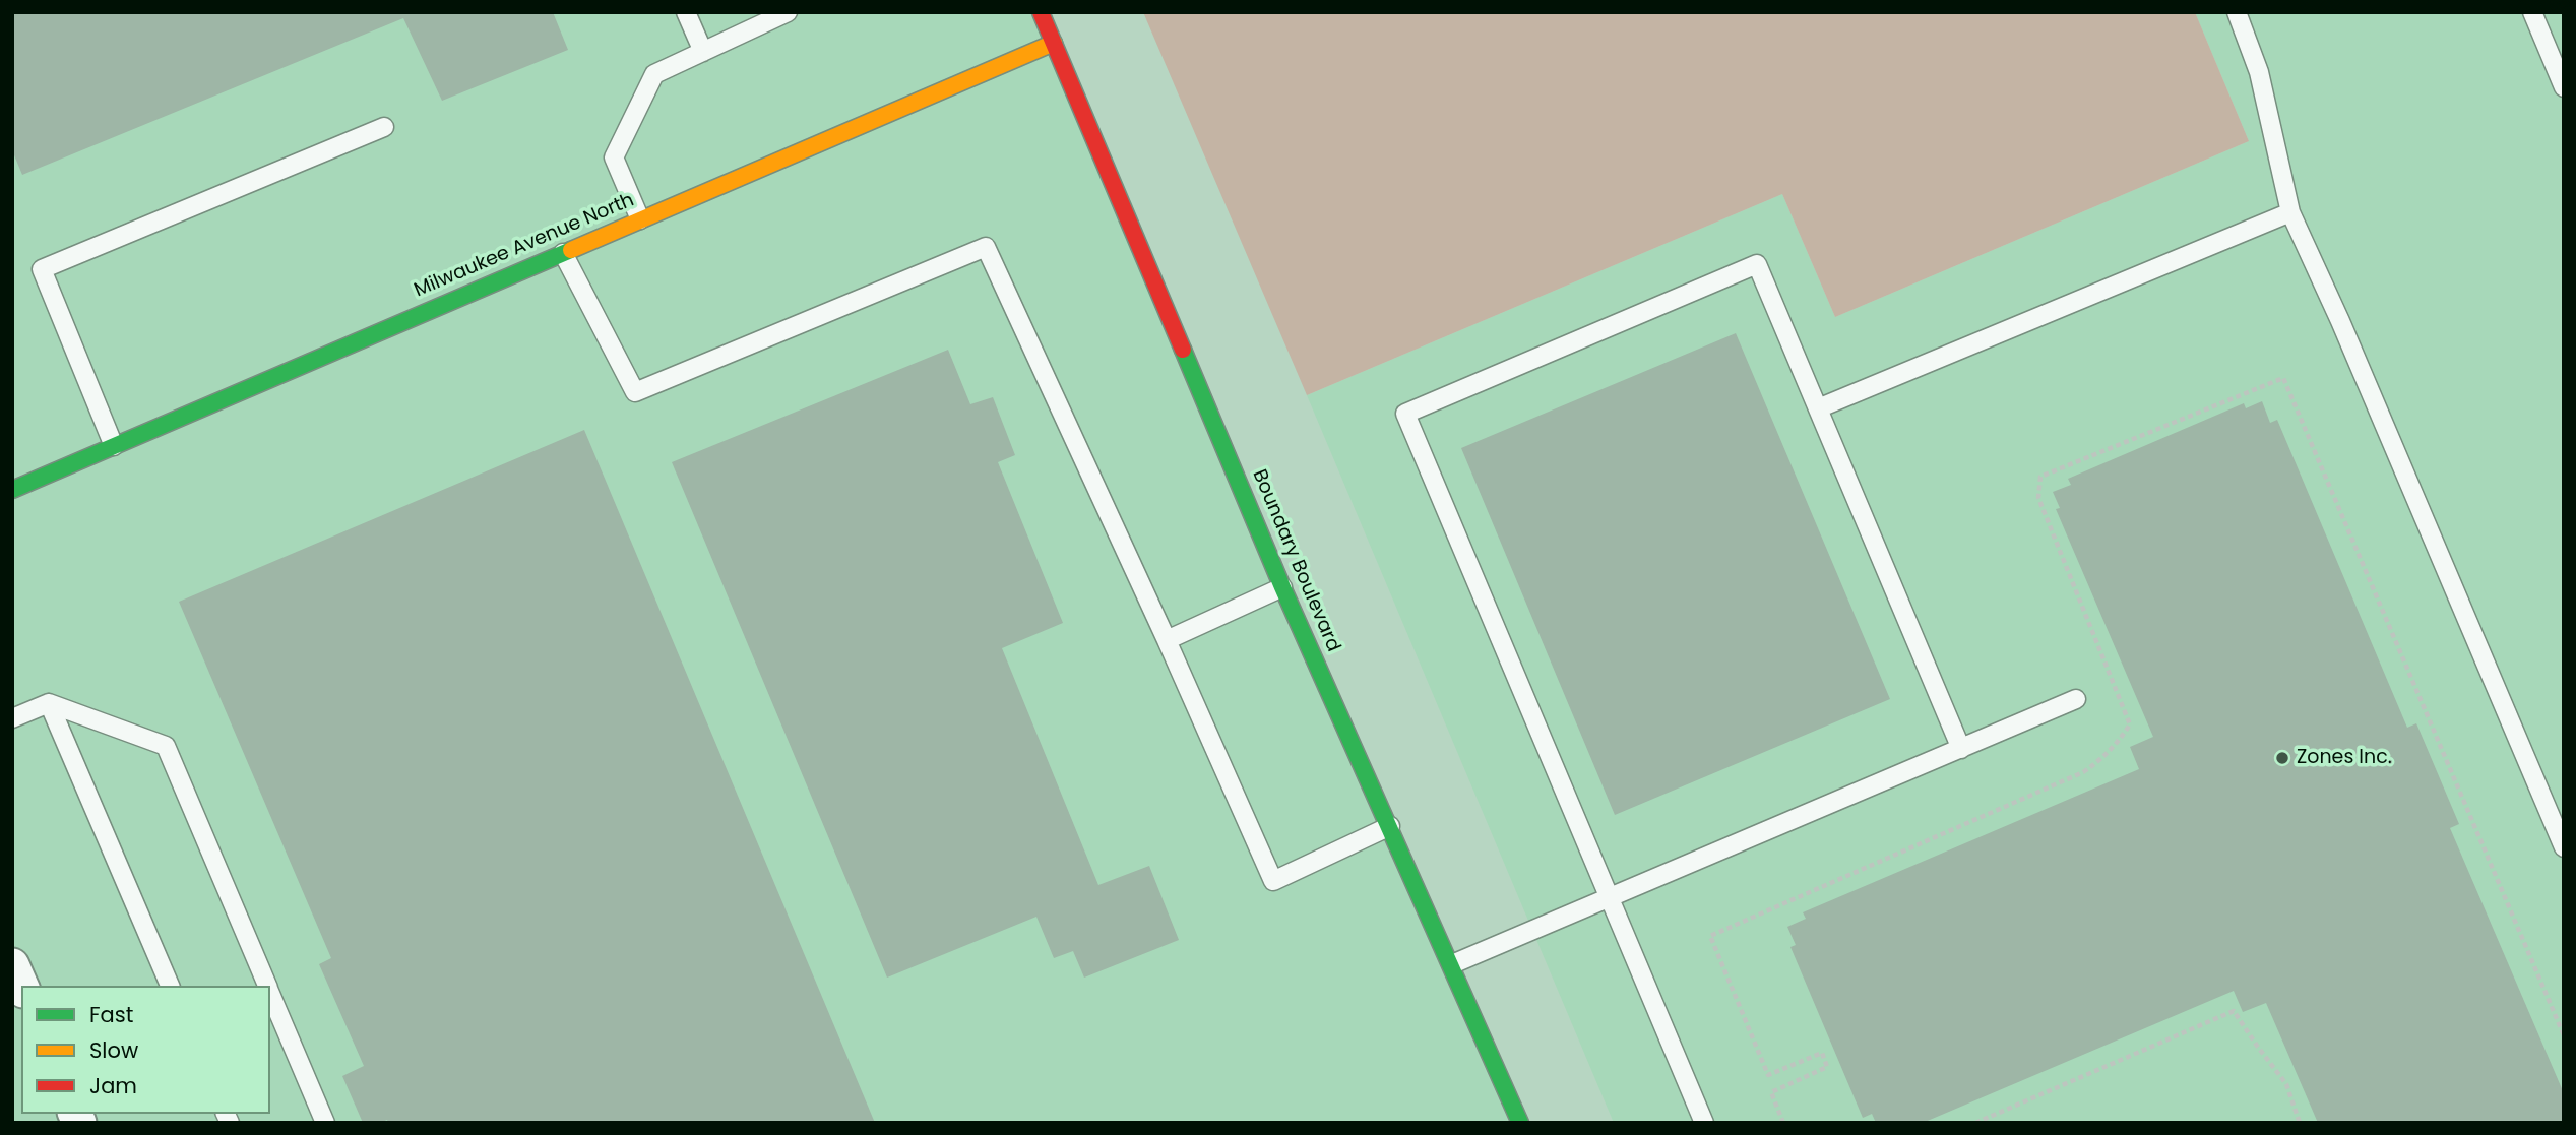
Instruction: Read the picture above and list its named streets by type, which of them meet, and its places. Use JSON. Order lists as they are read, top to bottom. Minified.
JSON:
{"streets":{"street":["Milwaukee Avenue North","Boundary Boulevard"]},"crossings":[["Milwaukee Avenue North","Boundary Boulevard"]],"places":["Zones Inc."],"legend":["Fast","Slow","Jam"]}
